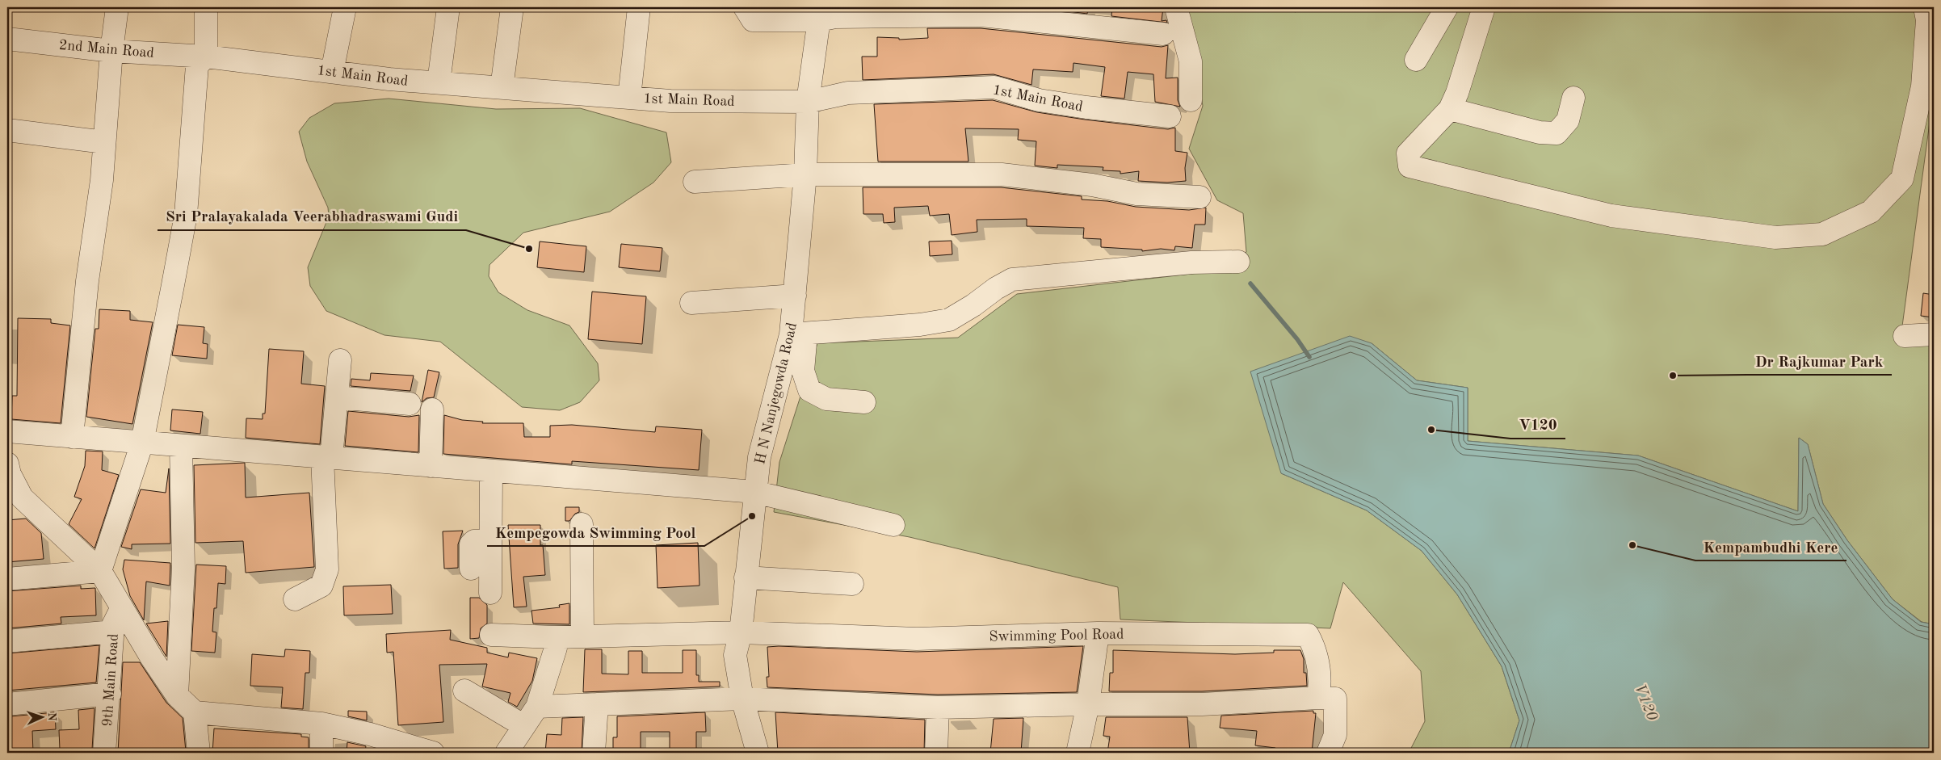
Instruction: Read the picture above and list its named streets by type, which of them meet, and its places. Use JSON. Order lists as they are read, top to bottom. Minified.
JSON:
{"streets":{"street":["2nd Main Road","1st Main Road","H N Nanjegowda Road","Swimming Pool Road","9th Main Road"]},"crossings":[["2nd Main Road","1st Main Road"],["1st Main Road","H N Nanjegowda Road"],["H N Nanjegowda Road","Swimming Pool Road"]],"water":["V120"],"places":["Sri Pralayakalada Veerabhadraswami Gudi","Dr Rajkumar Park","V120","Kempegowda Swimming Pool","Kempambudhi Kere"],"north":"right"}
